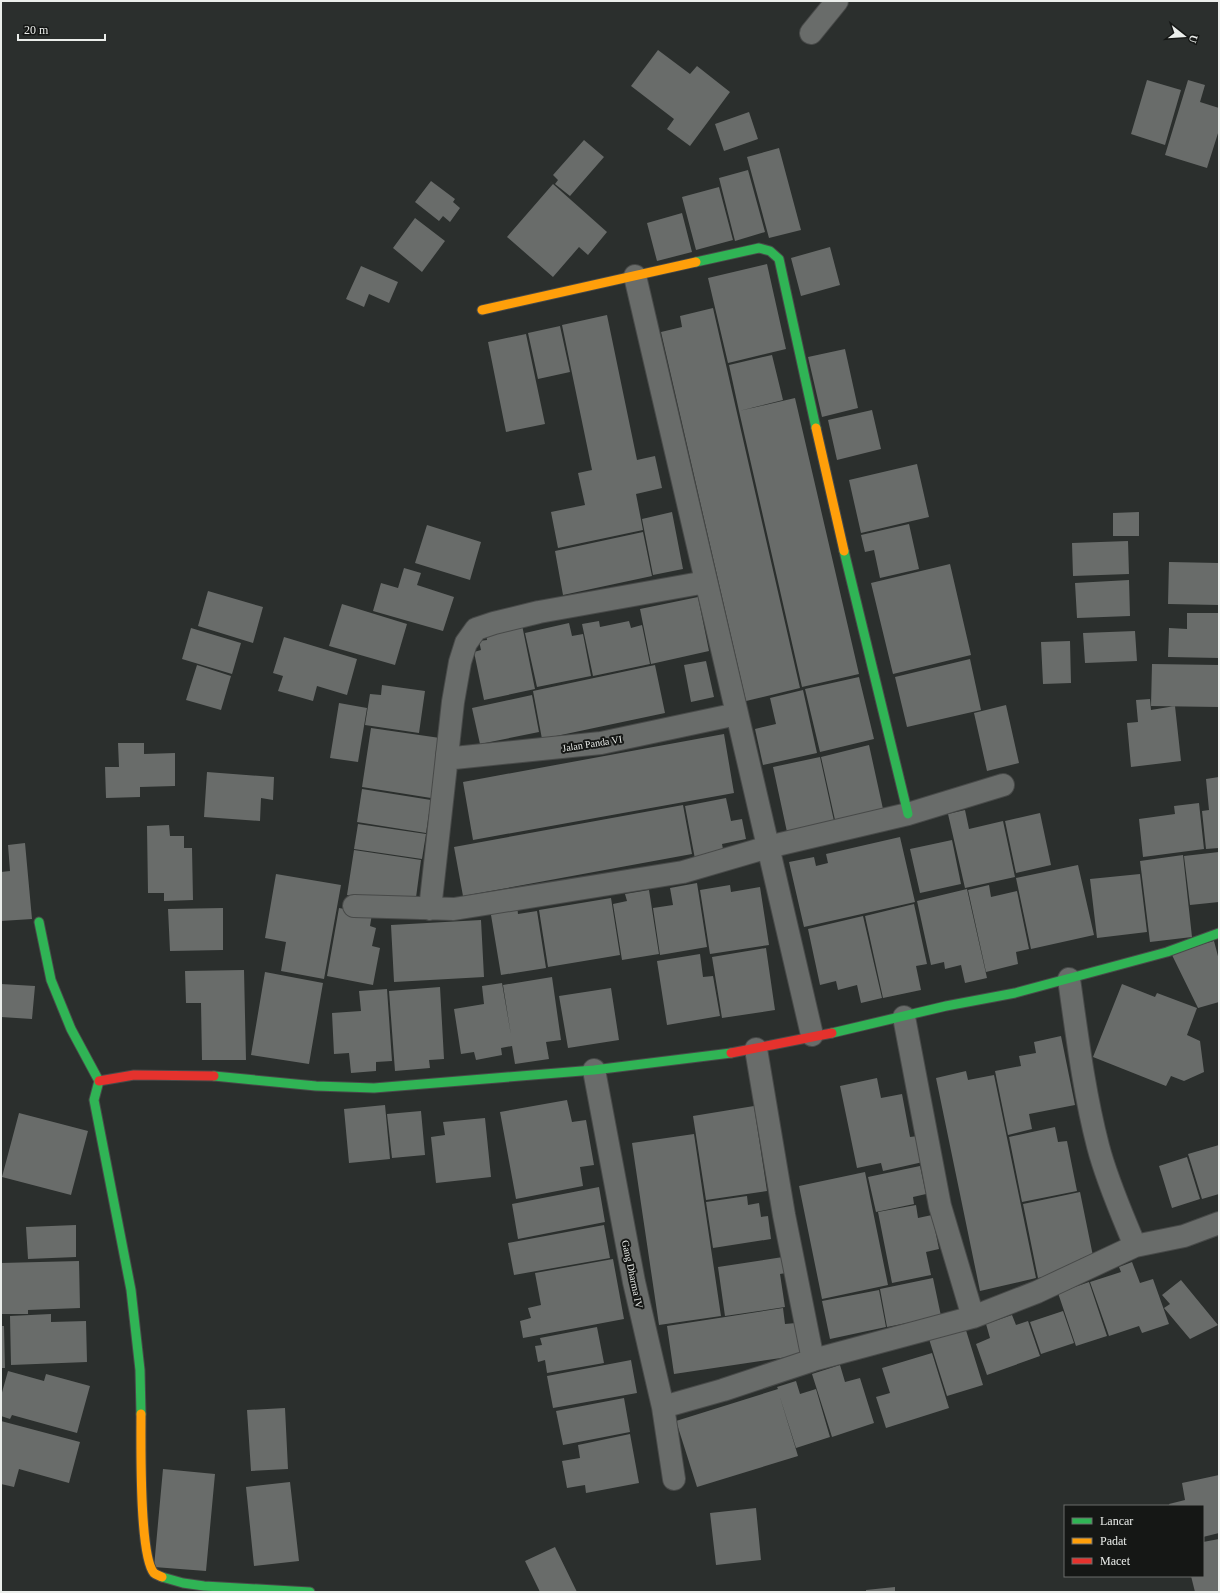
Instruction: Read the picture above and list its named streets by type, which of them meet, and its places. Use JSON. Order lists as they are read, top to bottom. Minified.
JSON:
{"streets":{"street":["Jalan Panda VI","Gang Dharma IV"]},"legend":["Lancar","Padat","Macet"],"scale_bar":"20 m","north":"right"}
